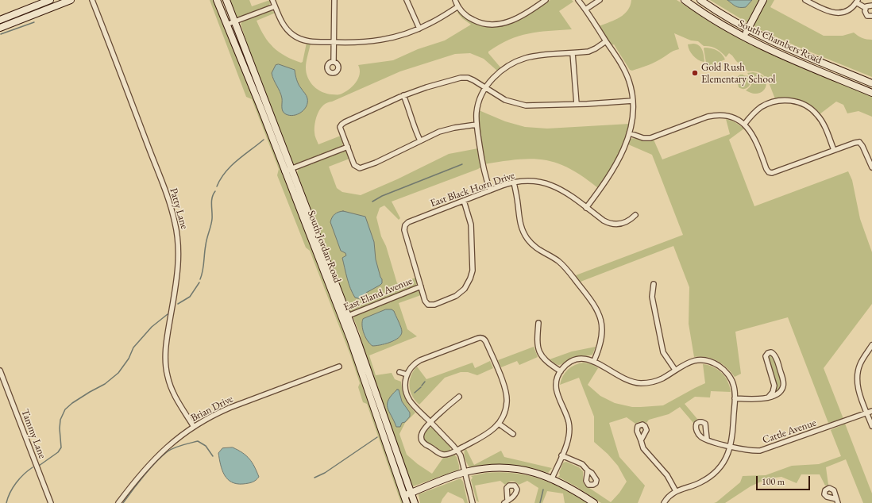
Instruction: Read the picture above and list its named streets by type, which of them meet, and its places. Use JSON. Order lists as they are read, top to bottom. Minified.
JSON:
{"streets":{"main road":["South Chambers Road","South Jordan Road"],"street":["East Black Horn Drive","Patty Lane","East Eland Avenue","Brian Drive","Cattle Avenue","Tammy Lane"]},"crossings":[["East Black Horn Drive","East Eland Avenue"],["Patty Lane","Brian Drive"],["South Jordan Road","East Eland Avenue"]],"places":["Gold Rush Elementary School"],"scale_bar":"100 m"}
